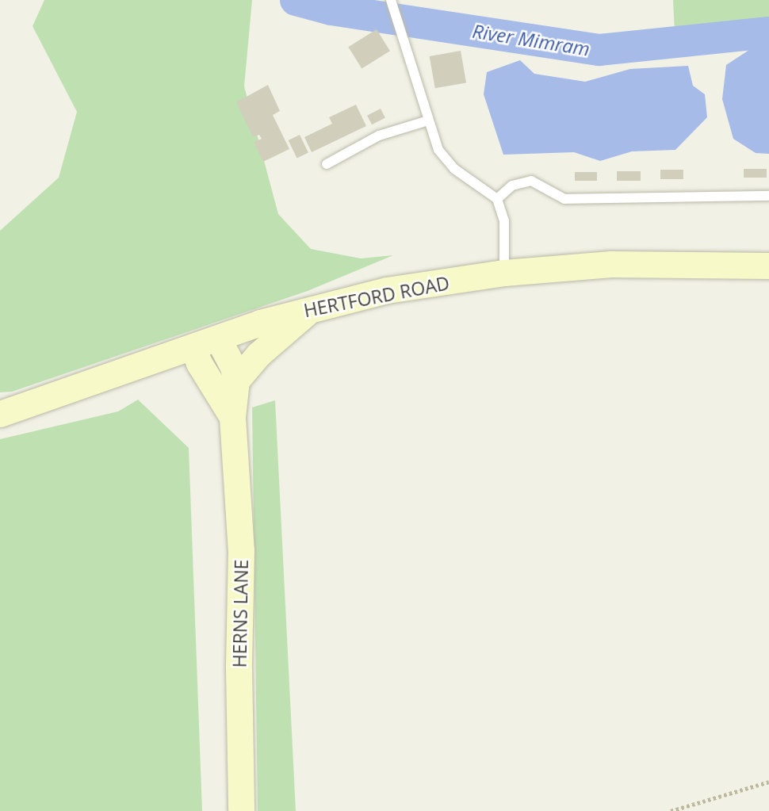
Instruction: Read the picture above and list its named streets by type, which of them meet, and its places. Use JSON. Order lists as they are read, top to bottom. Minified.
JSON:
{"streets":{"main road":["HERTFORD ROAD","HERNS LANE"]},"crossings":[["HERTFORD ROAD","HERNS LANE"]],"water":["River Mimram"]}
